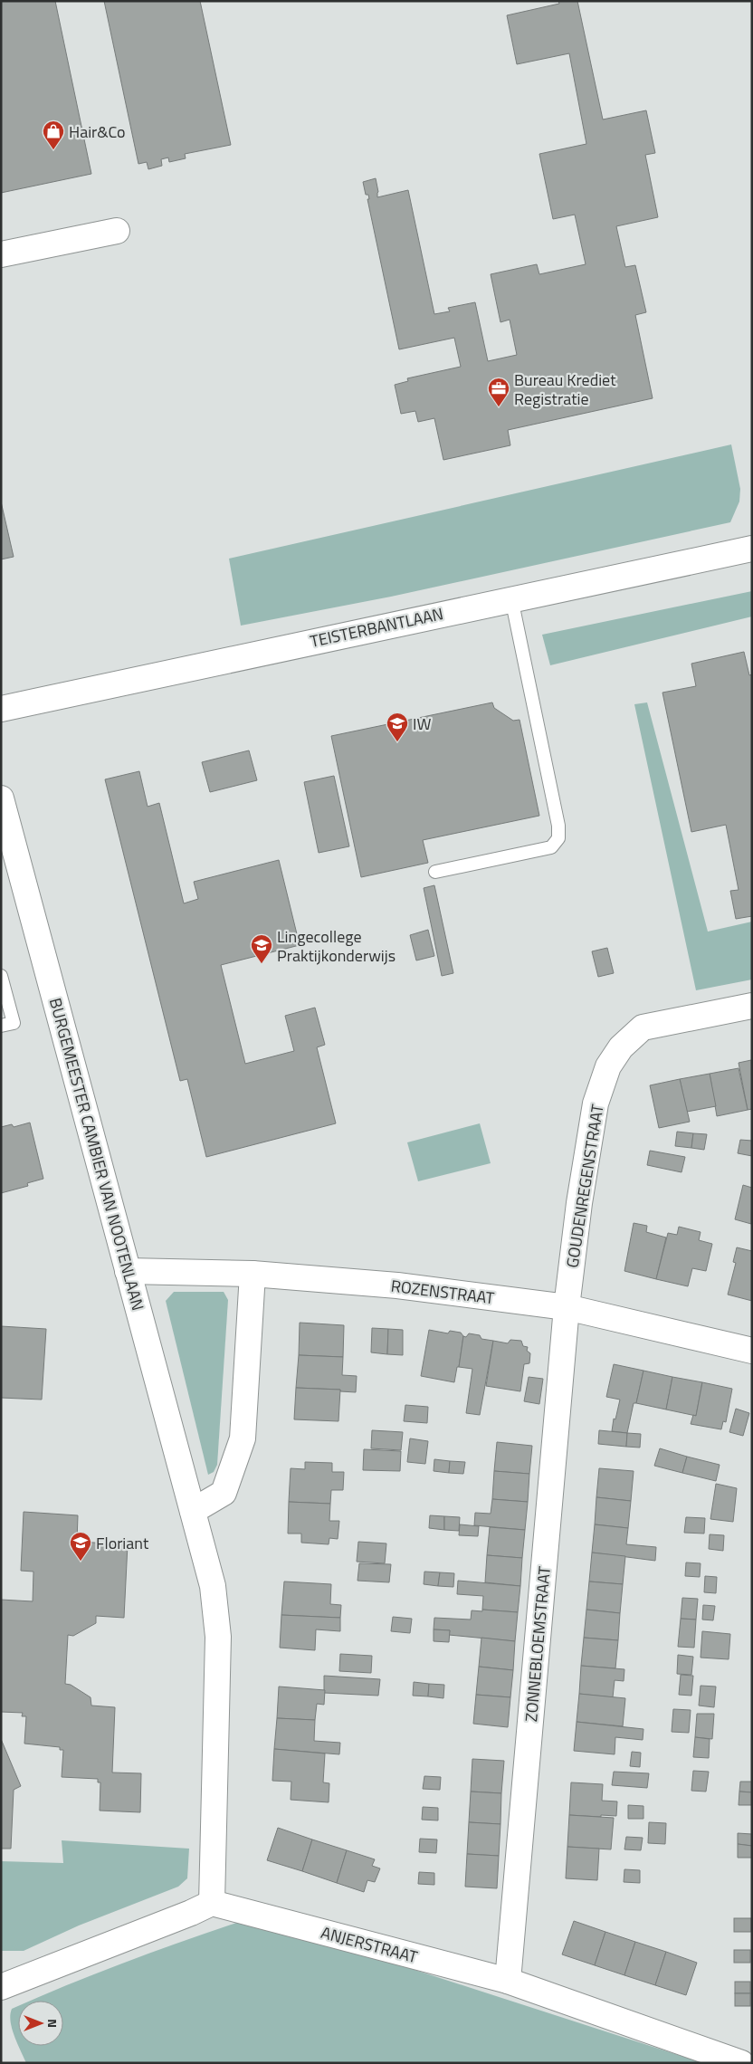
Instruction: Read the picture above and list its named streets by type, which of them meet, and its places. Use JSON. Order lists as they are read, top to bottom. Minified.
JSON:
{"streets":{"street":["TEISTERBANTLAAN","BURGEMEESTER CAMBIER VAN NOOTENLAAN","GOUDENREGENSTRAAT","ROZENSTRAAT","ZONNEBLOEMSTRAAT","ANJERSTRAAT"]},"crossings":[["BURGEMEESTER CAMBIER VAN NOOTENLAAN","ROZENSTRAAT"],["BURGEMEESTER CAMBIER VAN NOOTENLAAN","ANJERSTRAAT"],["GOUDENREGENSTRAAT","ROZENSTRAAT"],["GOUDENREGENSTRAAT","ZONNEBLOEMSTRAAT"],["ROZENSTRAAT","ZONNEBLOEMSTRAAT"],["ZONNEBLOEMSTRAAT","ANJERSTRAAT"]],"places":{"shop":["Hair&Co"],"office":["Bureau Krediet Registratie"],"school or university":["IW","Lingecollege Praktijkonderwijs","Floriant"]},"north":"right"}
